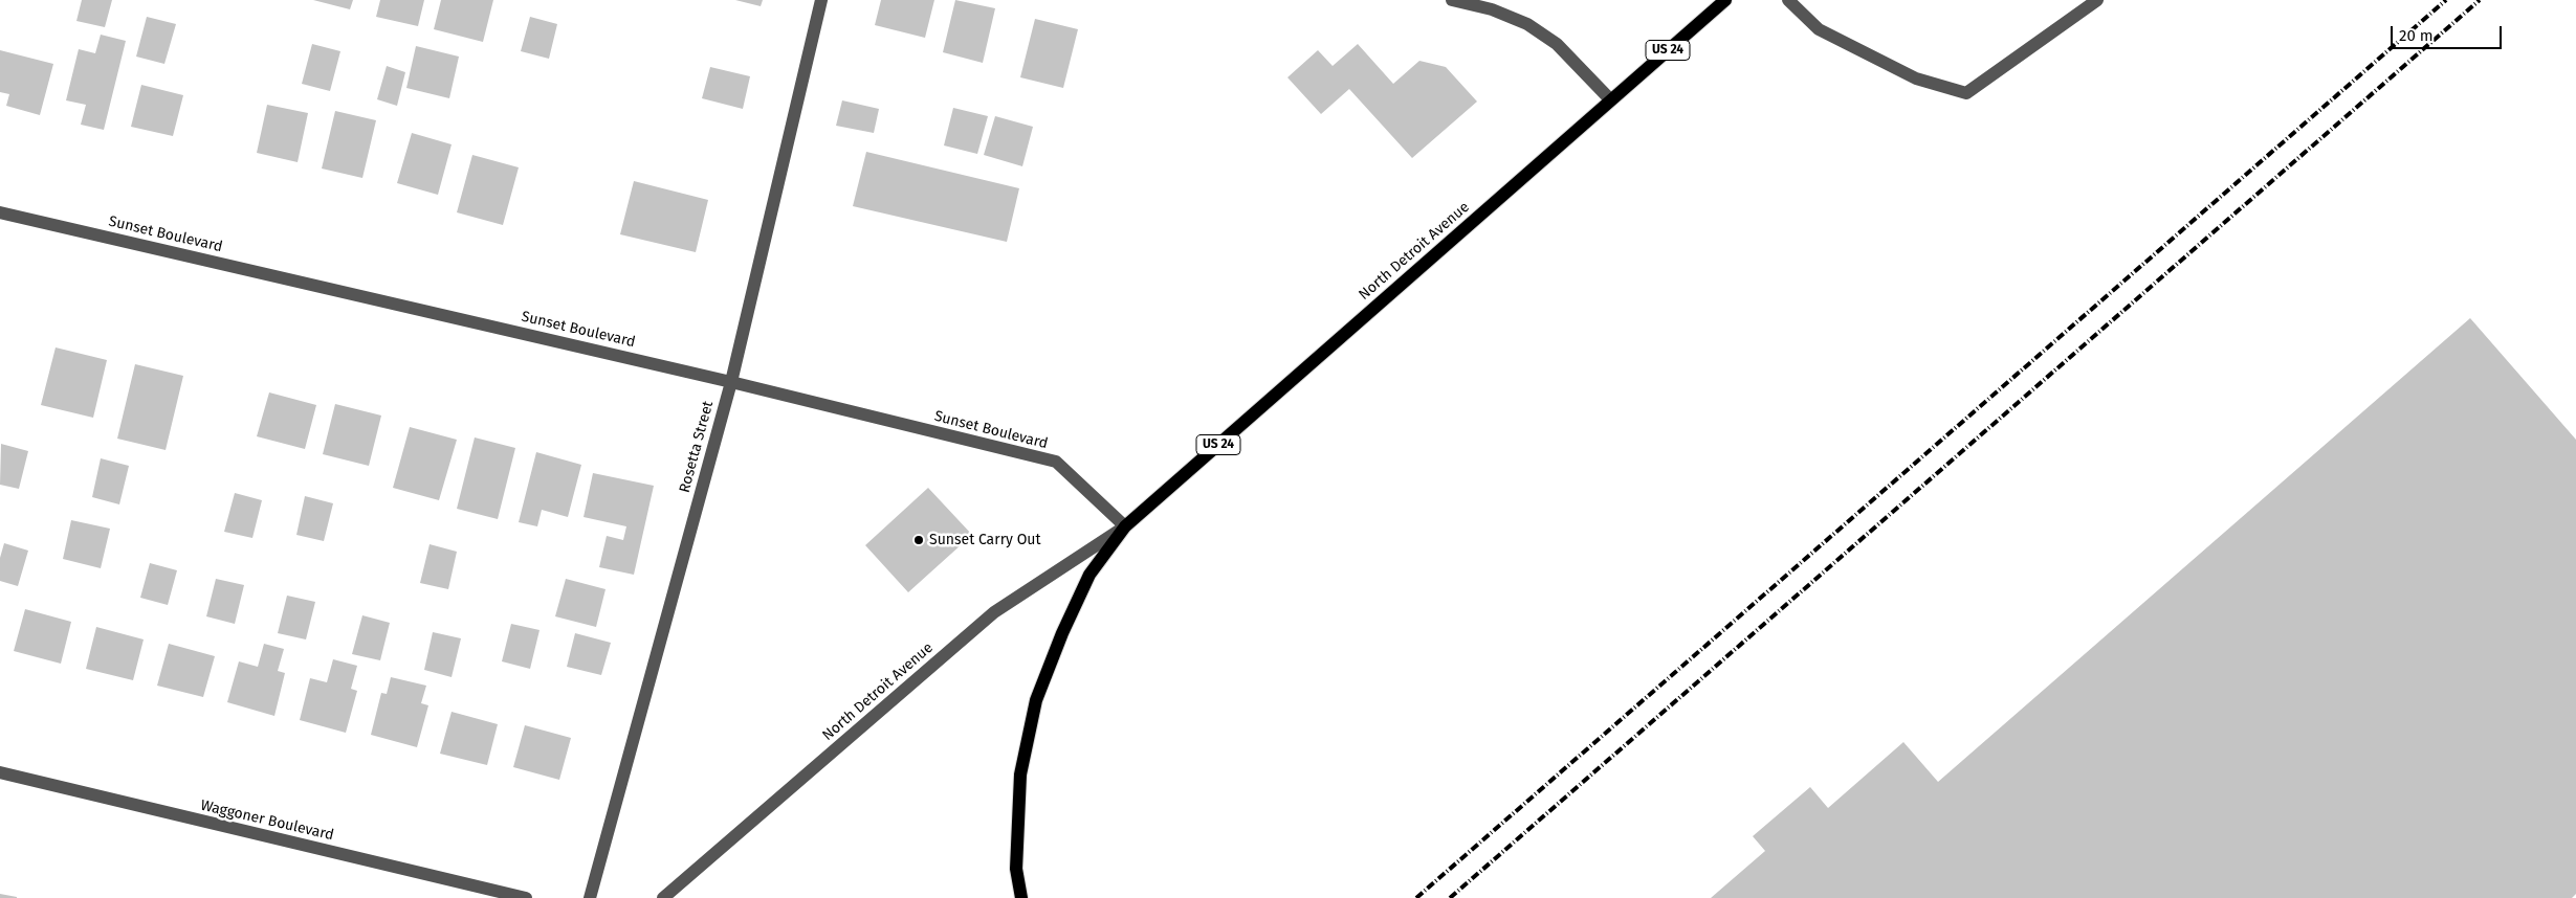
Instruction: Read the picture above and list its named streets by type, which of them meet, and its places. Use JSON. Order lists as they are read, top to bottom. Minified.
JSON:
{"streets":{"main road":["US 24","North Detroit Avenue"],"street":["Sunset Boulevard","Rosetta Street","Waggoner Boulevard"]},"crossings":[["Sunset Boulevard","North Detroit Avenue"],["Sunset Boulevard","Rosetta Street"]],"places":["Sunset Carry Out"],"scale_bar":"20 m"}
